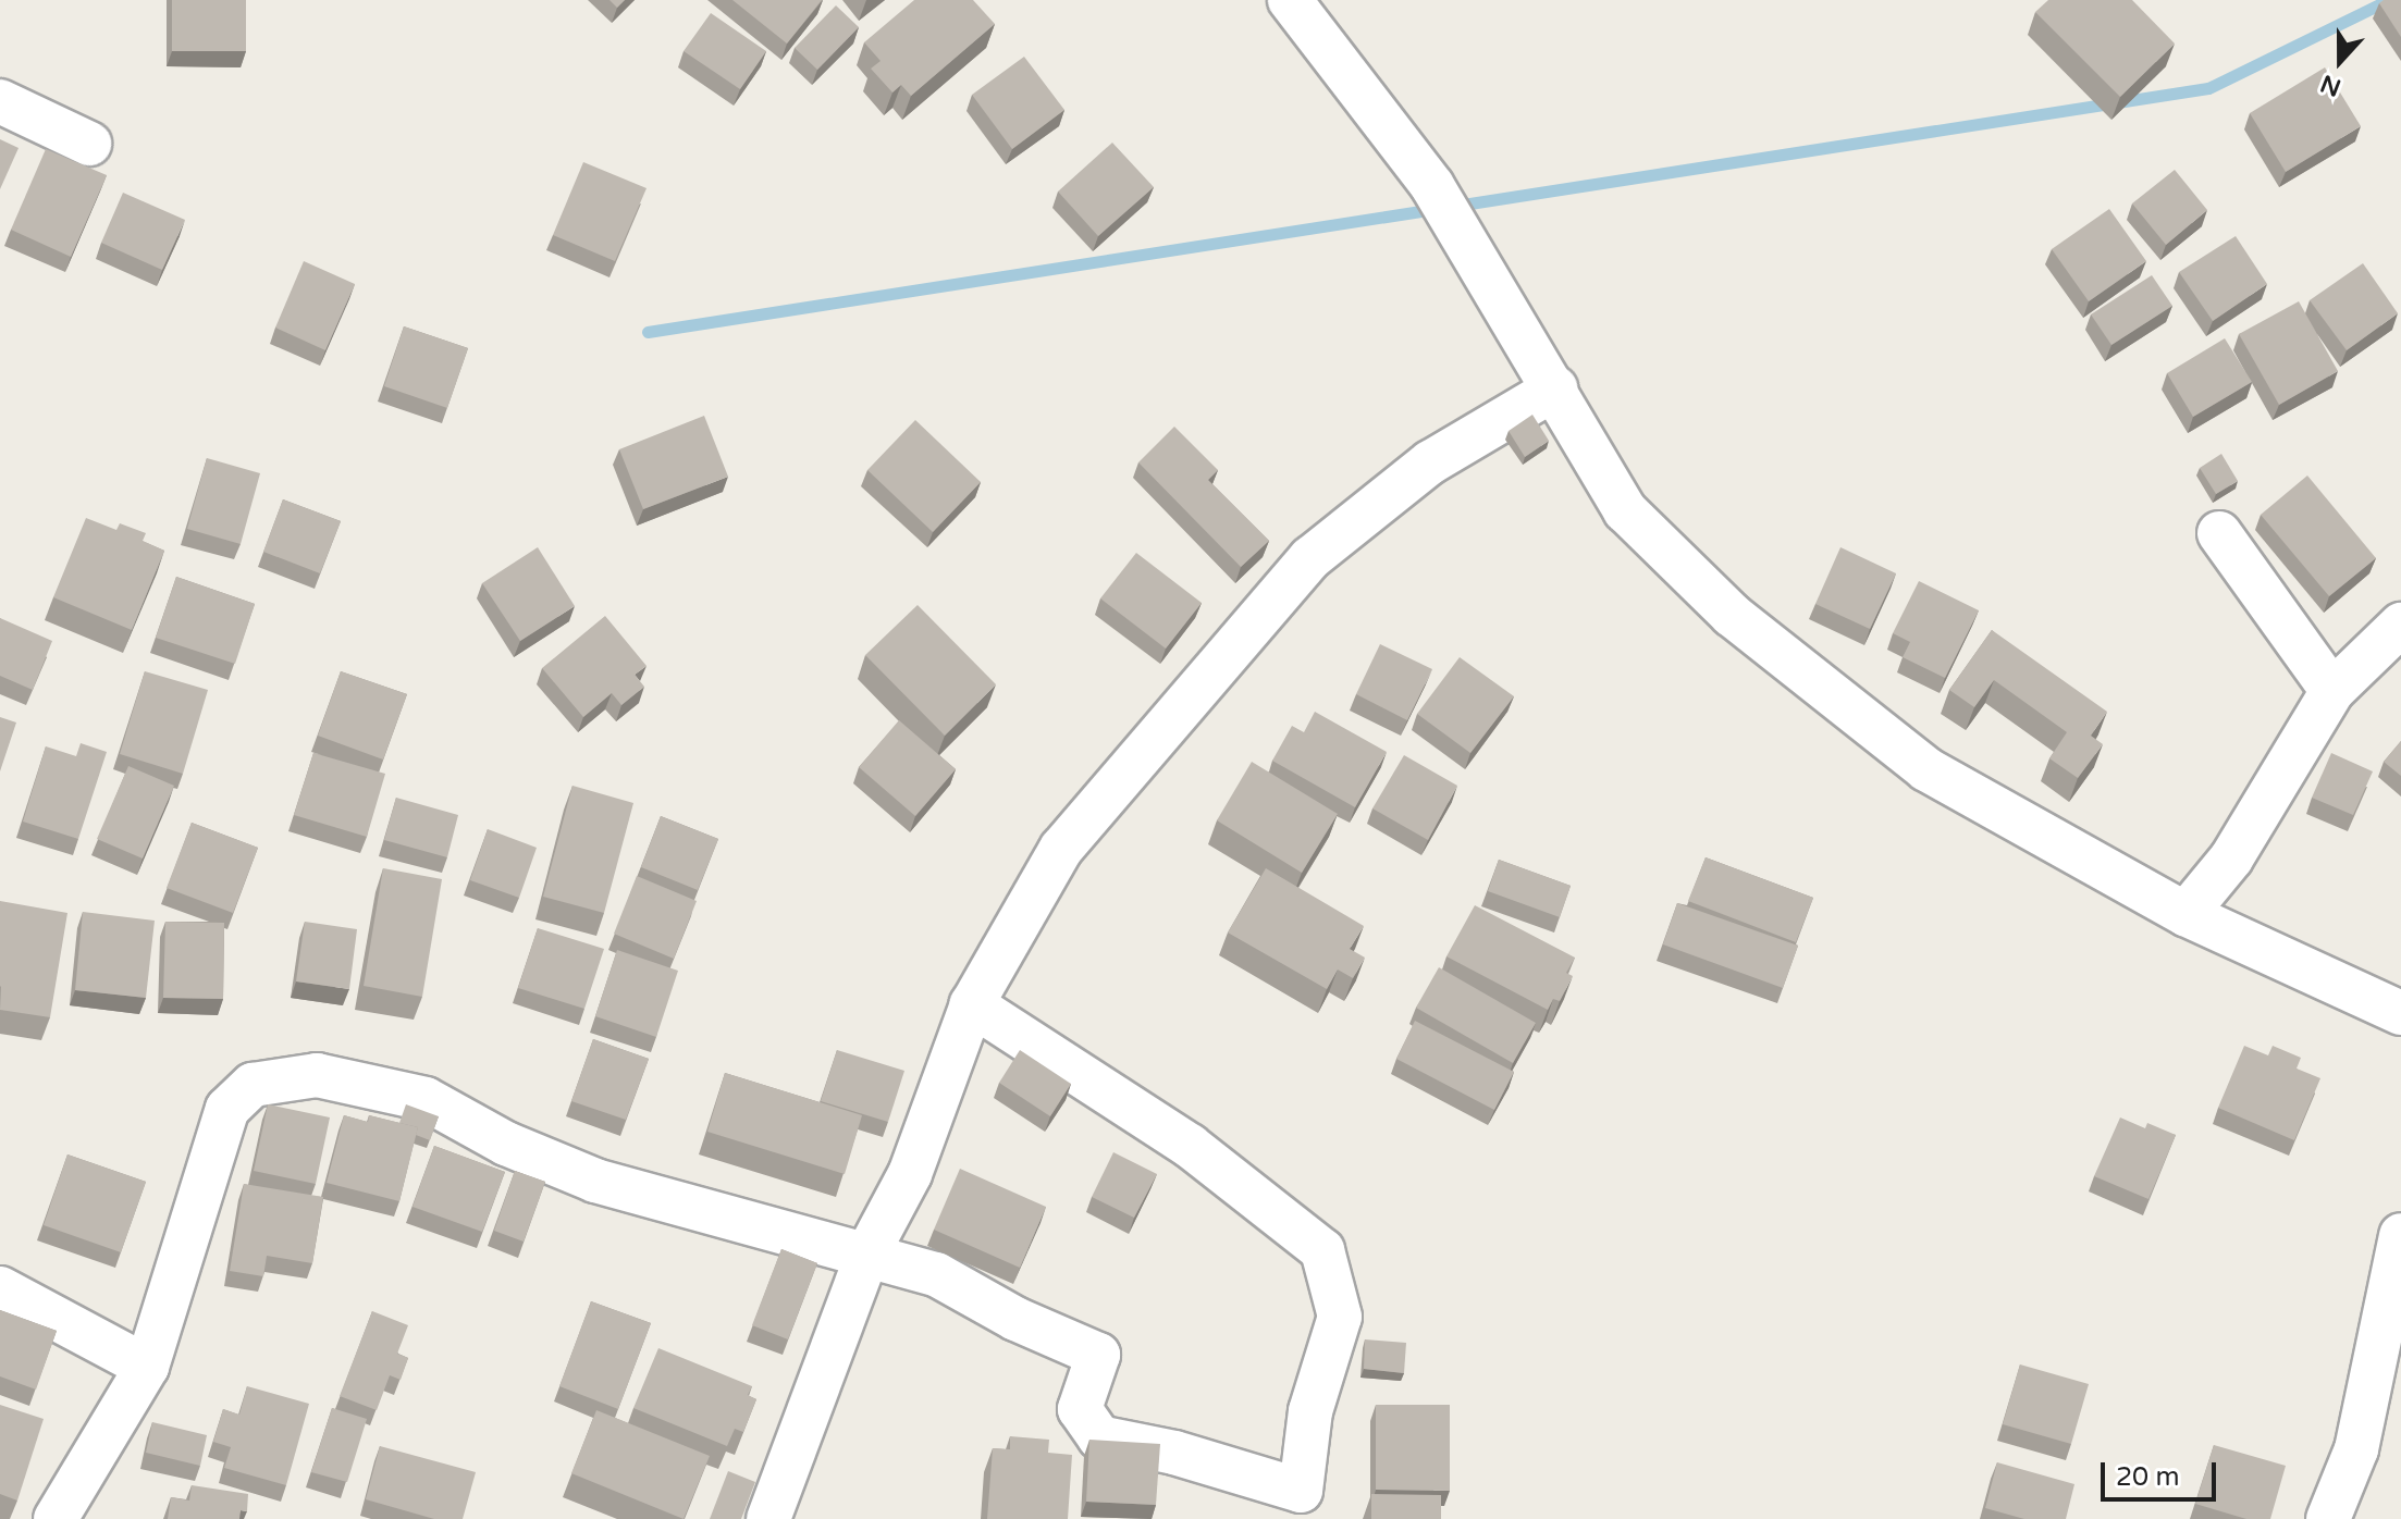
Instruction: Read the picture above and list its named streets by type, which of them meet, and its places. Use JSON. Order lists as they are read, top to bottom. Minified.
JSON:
{"scale_bar":"20 m","north":"bottom"}
